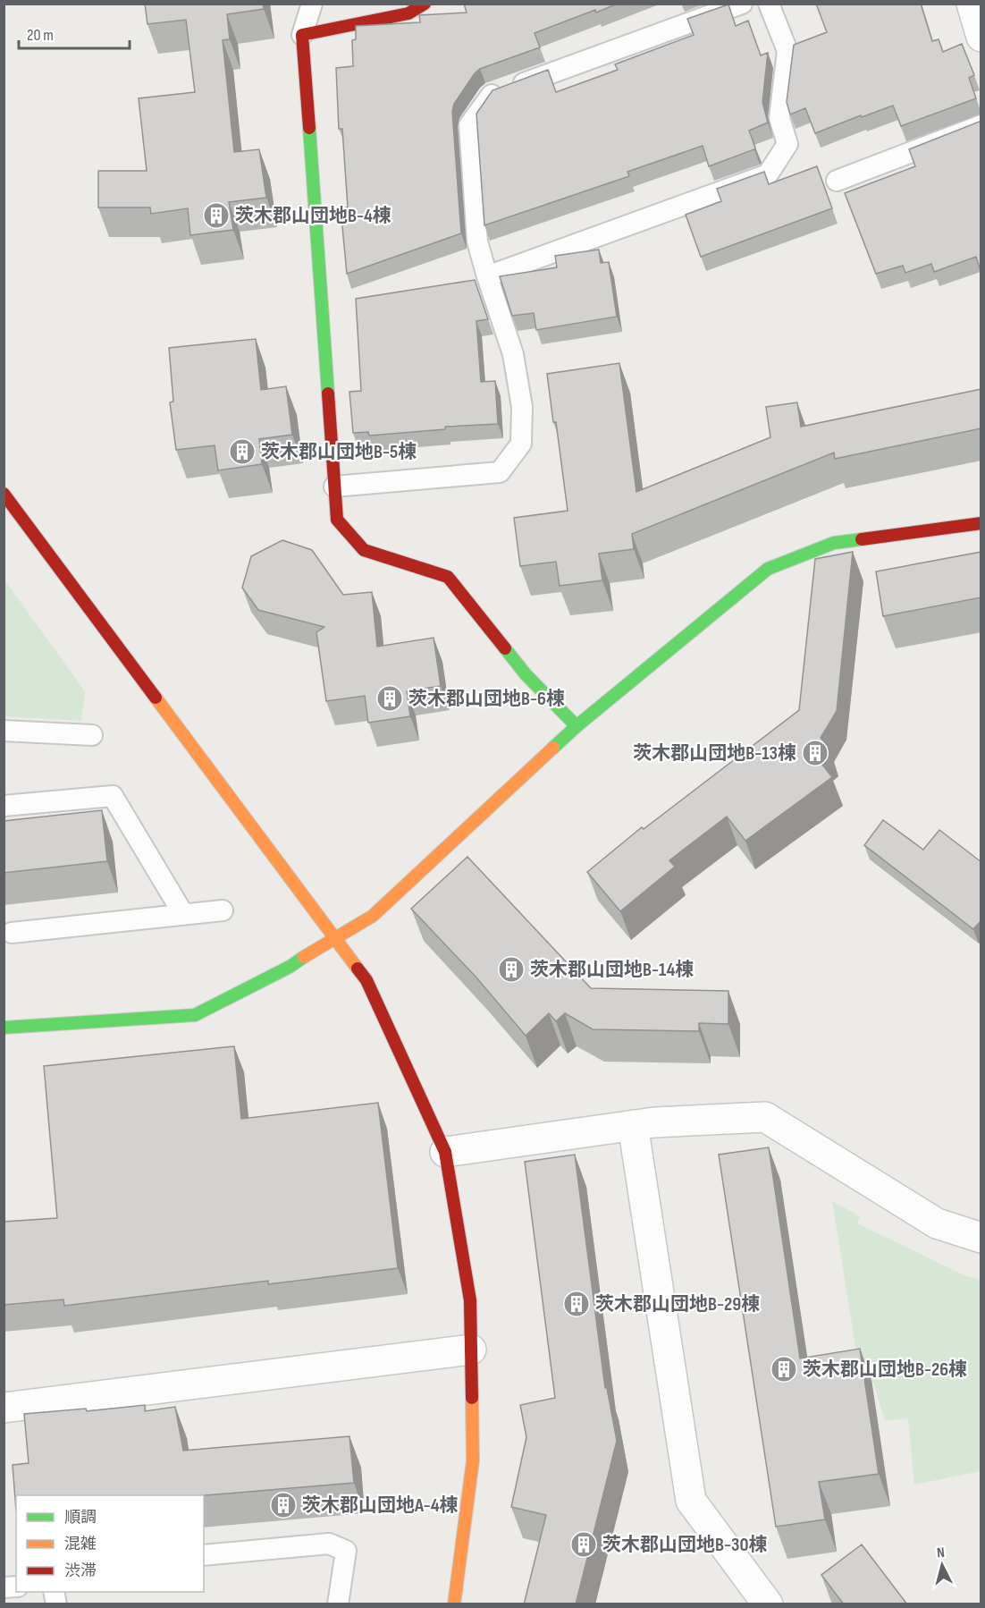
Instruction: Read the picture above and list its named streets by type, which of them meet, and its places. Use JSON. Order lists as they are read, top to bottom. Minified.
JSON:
{"places":{"building":["茨木郡山団地B-4棟","茨木郡山団地B-5棟","茨木郡山団地B-6棟","茨木郡山団地B-13棟","茨木郡山団地B-14棟","茨木郡山団地B-29棟","茨木郡山団地B-26棟","茨木郡山団地A-4棟","茨木郡山団地B-30棟"]},"legend":["順調","混雑","渋滞"],"scale_bar":"20 m","north":"top"}
